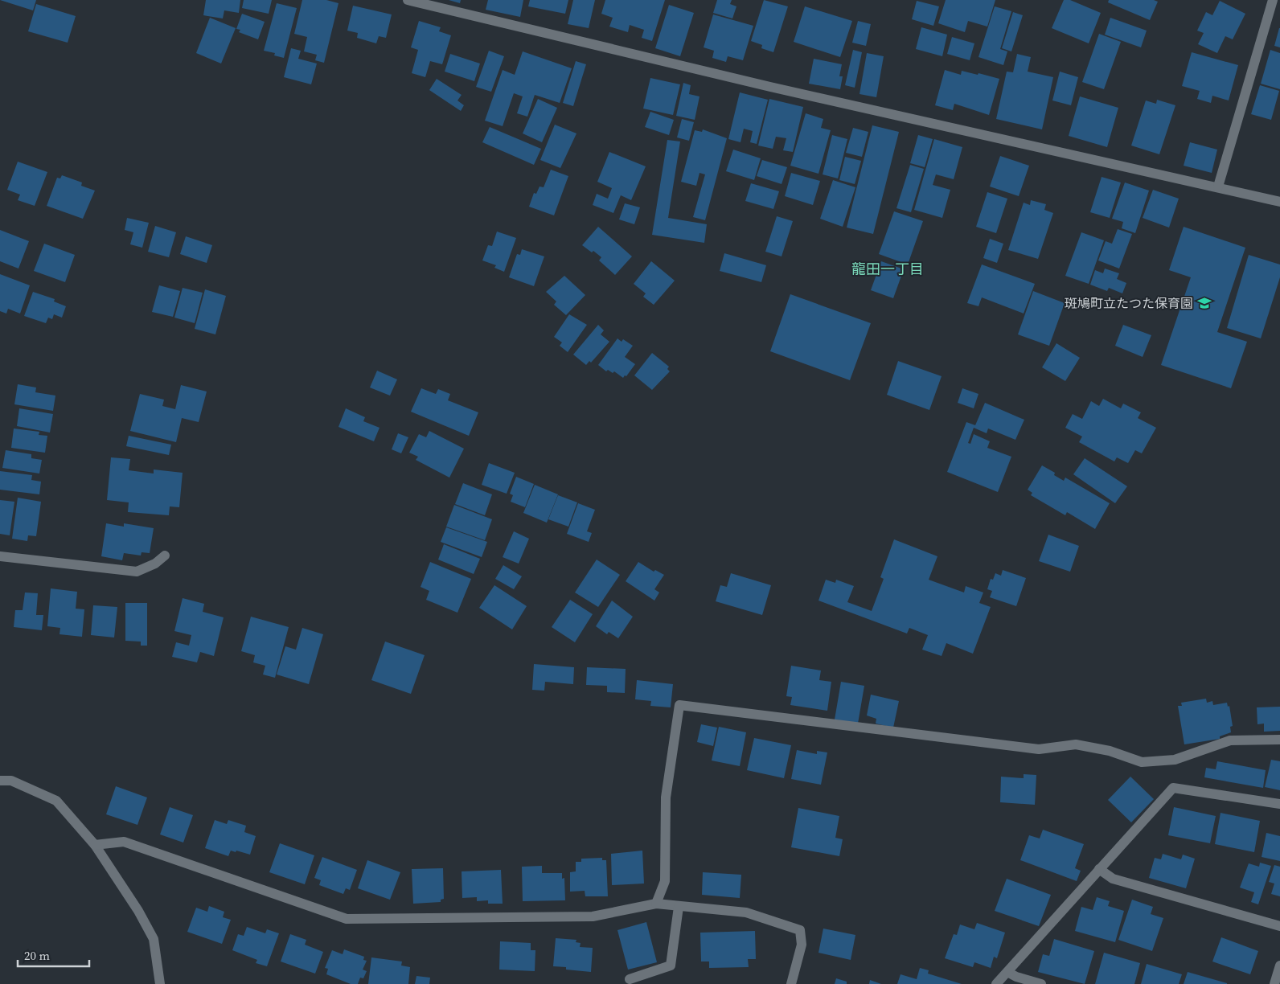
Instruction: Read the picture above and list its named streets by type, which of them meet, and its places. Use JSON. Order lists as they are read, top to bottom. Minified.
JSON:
{"districts":["龍田一丁目"],"places":{"school or university":["斑鳩町立たつた保育園"]},"scale_bar":"20 m"}
